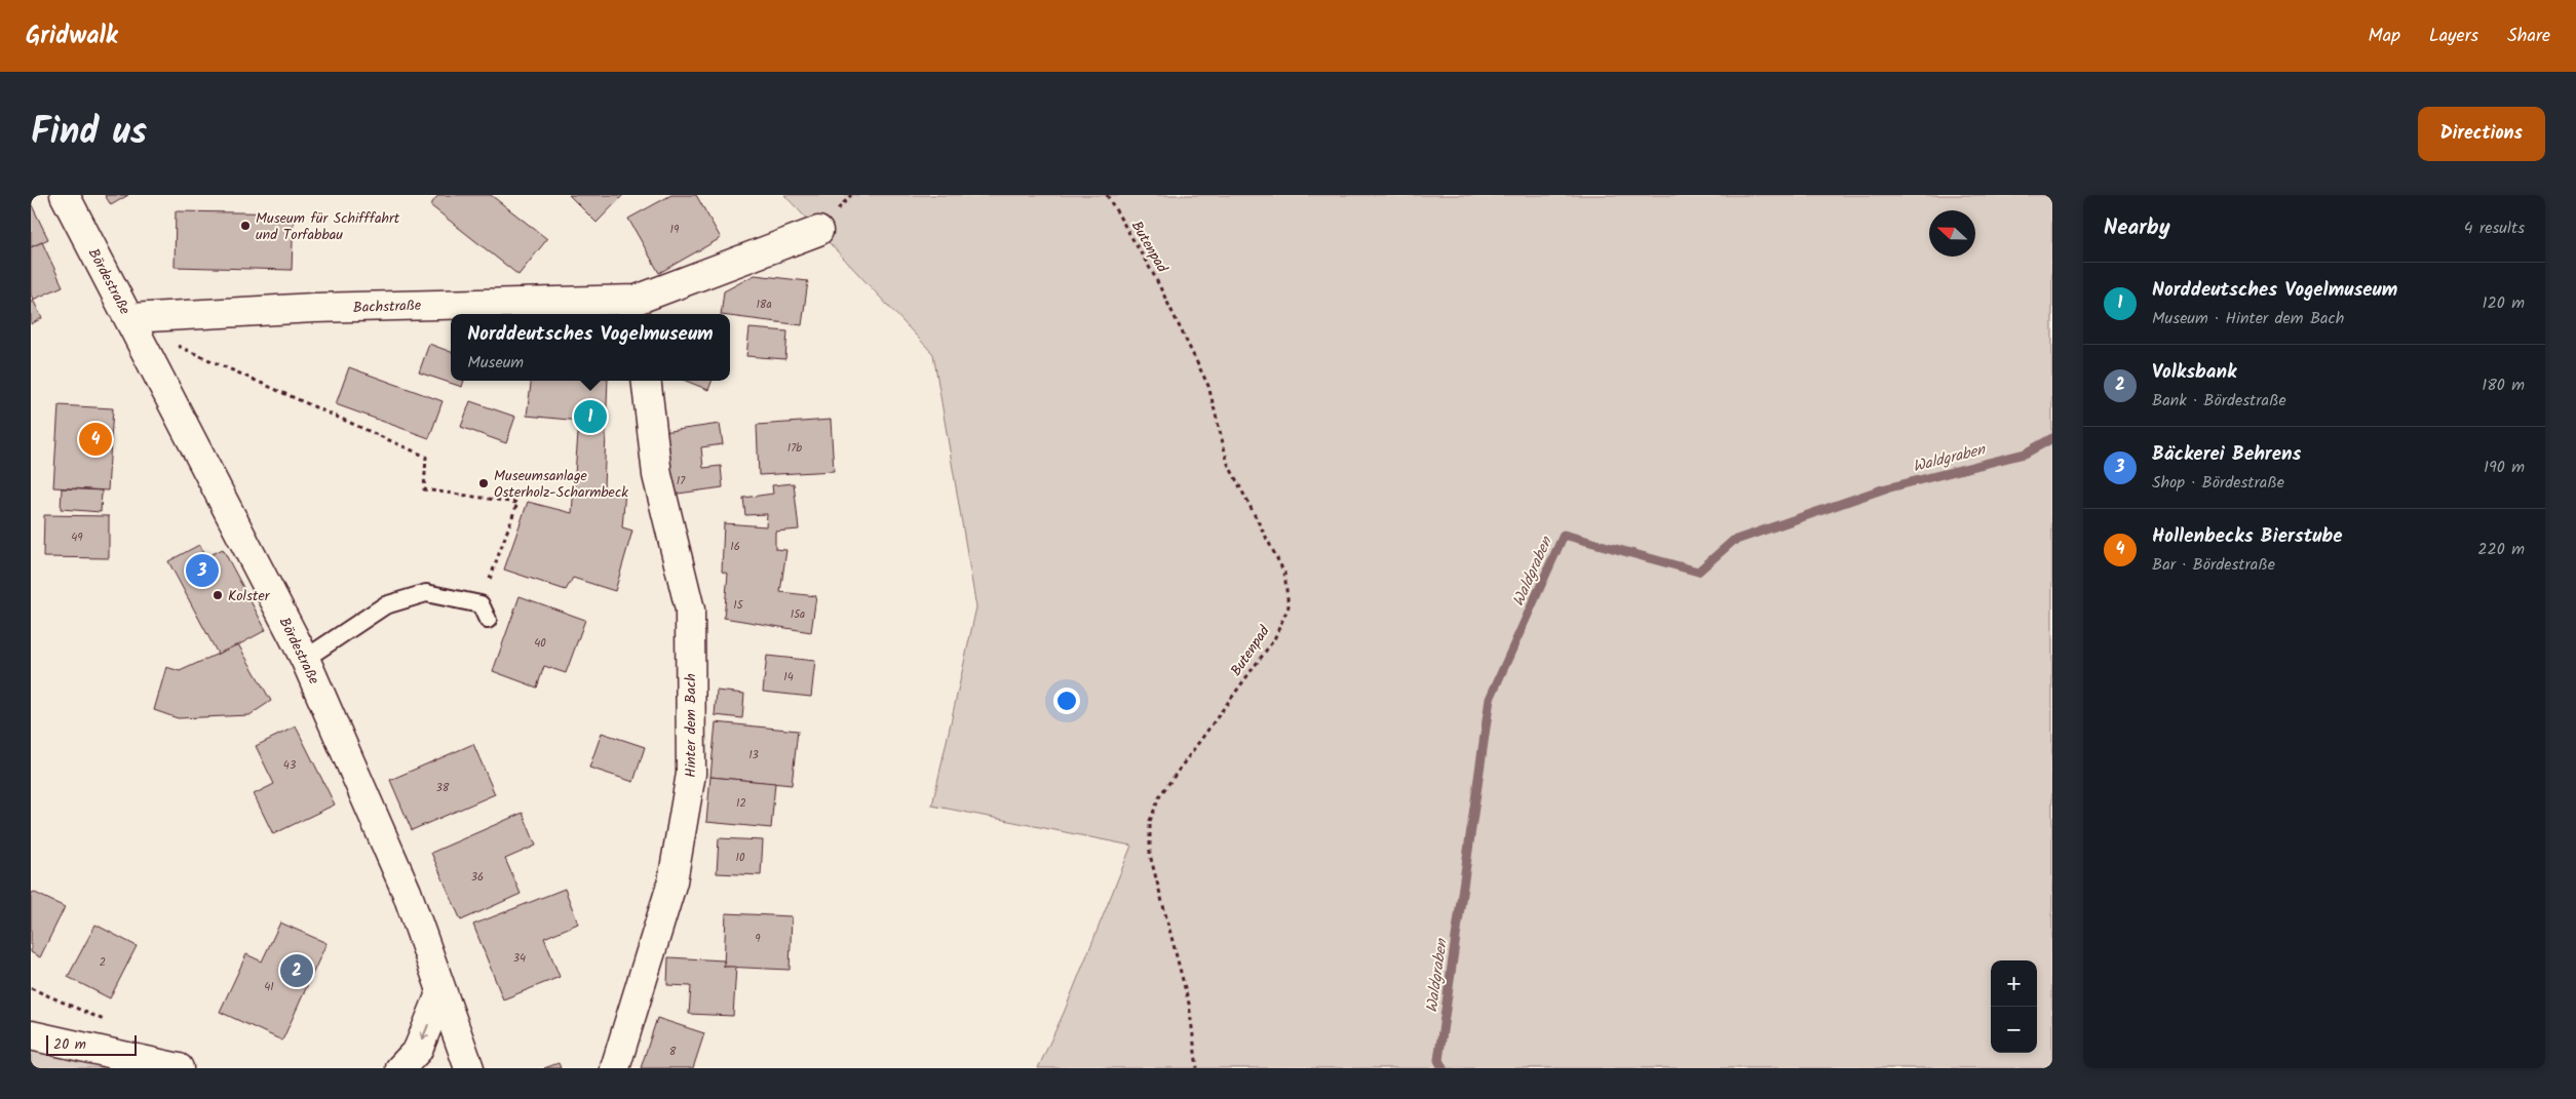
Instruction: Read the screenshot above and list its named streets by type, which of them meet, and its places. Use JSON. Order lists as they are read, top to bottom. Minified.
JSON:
{"streets":{"street":["Bördestraße","Bachstraße","Hinter dem Bach"],"path":["Butenpad"]},"crossings":[["Bördestraße","Bachstraße"]],"water":["Waldgraben"],"places":["Museum für Schifffahrt und Torfabbau","Museumsanlage Osterholz-Scharmbeck","Kolster"],"house_numbers":["19","18a","17b","17","49","16","15","15a","40","14","13","43","38","12","10","36","9","34","2","41","8"],"scale_bar":"20 m","north":"left","page":{"header":"Gridwalk","nav":["Map","Layers","Share"],"title":"Find us","buttons":"Directions","heading":["Nearby","4 results"],"list":[{"mark":"1","name":"Norddeutsches Vogelmuseum","note":"Museum · Hinter dem Bach","value":"120 m"},{"mark":"2","name":"Volksbank","note":"Bank · Bördestraße","value":"180 m"},{"mark":"3","name":"Bäckerei Behrens","note":"Shop · Bördestraße","value":"190 m"},{"mark":"4","name":"Hollenbecks Bierstube","note":"Bar · Bördestraße","value":"220 m"}],"popup":["Norddeutsches Vogelmuseum","Museum"],"pins":["1","4","3","2"],"map_buttons":["+","−"],"scale":"20 m"}}
